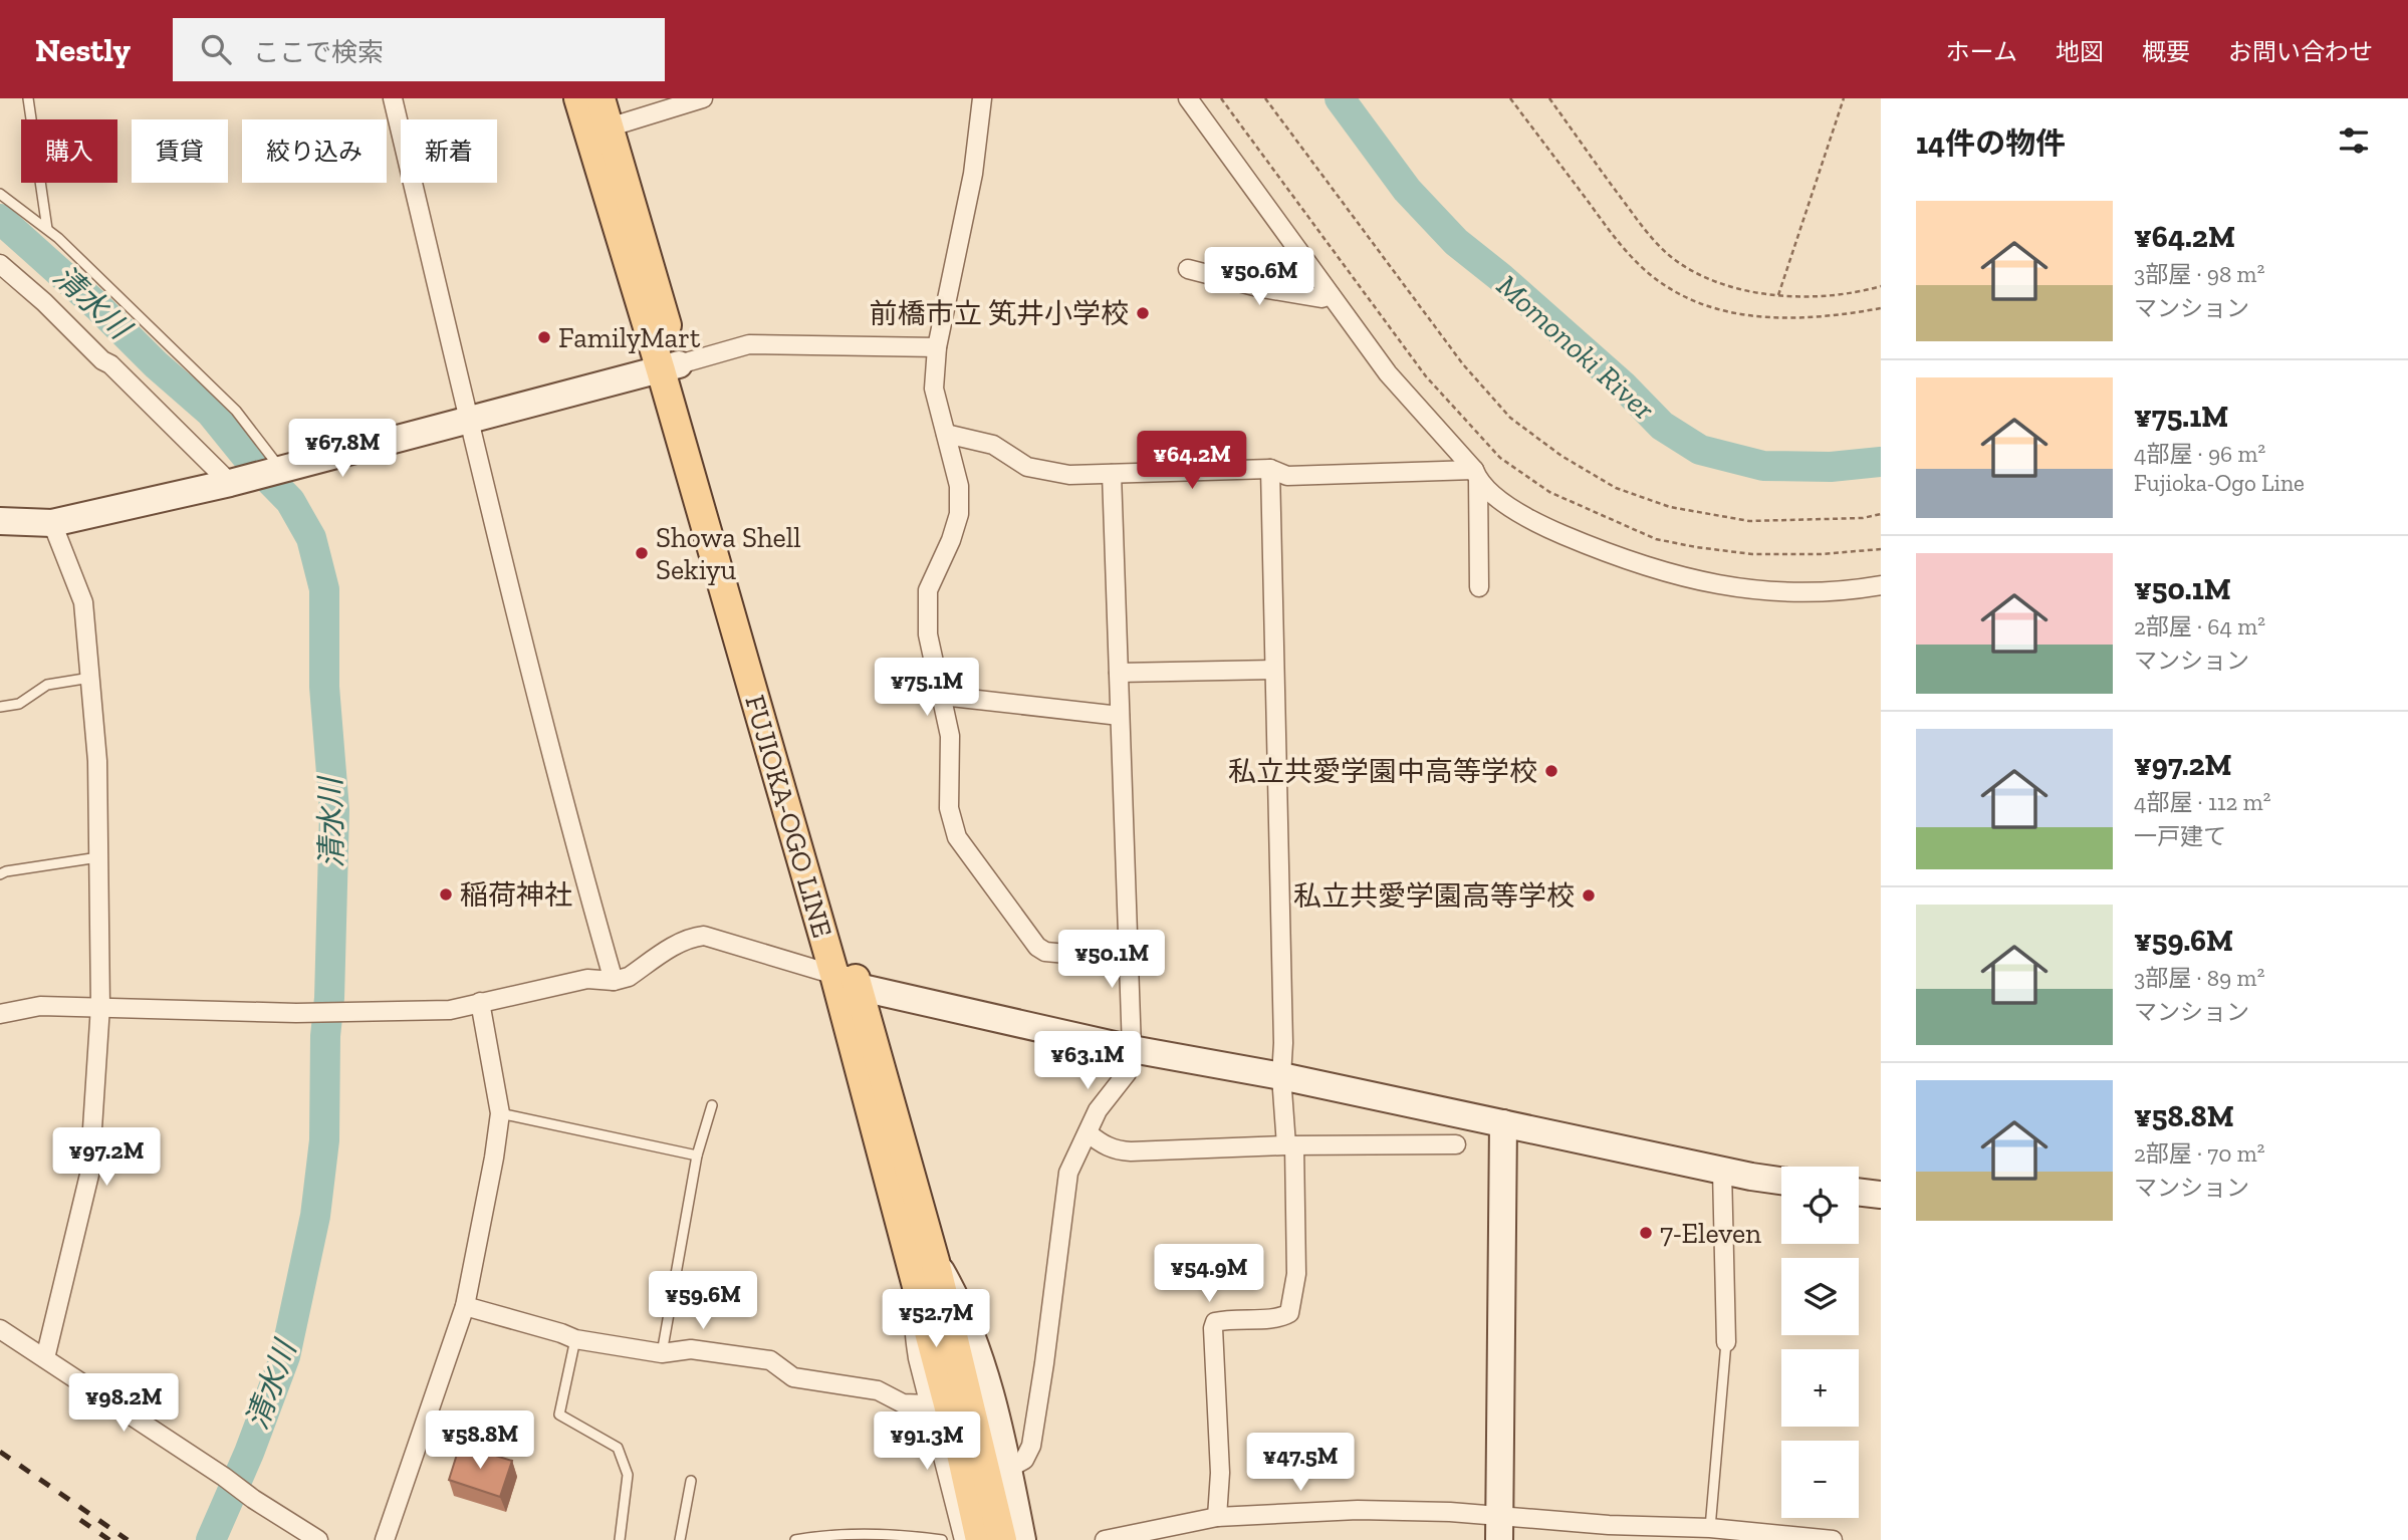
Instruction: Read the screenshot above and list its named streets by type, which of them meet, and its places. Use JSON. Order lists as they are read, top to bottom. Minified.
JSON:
{"streets":{"main road":["FUJIOKA-OGO LINE"]},"water":["清水川","Momonoki River"],"places":["前橋市立 笂井小学校","FamilyMart","Showa Shell Sekiyu","私立共愛学園中高等学校","稲荷神社","私立共愛学園高等学校","7-Eleven"],"page":{"header":"Nestly","search":"ここで検索","nav":["ホーム","地図","概要","お問い合わせ"],"heading":"14件の物件","chip":["購入","賃貸","絞り込み","新着"],"list":[{"name":"¥64.2M","note":"3部屋 · 98 m² · マンション"},{"name":"¥75.1M","note":"4部屋 · 96 m² · Fujioka-Ogo Line"},{"name":"¥50.1M","note":"2部屋 · 64 m² · マンション"},{"name":"¥97.2M","note":"4部屋 · 112 m² · 一戸建て"},{"name":"¥59.6M","note":"3部屋 · 89 m² · マンション"},{"name":"¥58.8M","note":"2部屋 · 70 m² · マンション"}],"price":["¥50.6M","¥67.8M","¥64.2M","¥75.1M","¥50.1M","¥63.1M","¥97.2M","¥54.9M","¥59.6M","¥52.7M","¥98.2M","¥58.8M","¥91.3M","¥47.5M"],"map_buttons":["+","−"]}}
